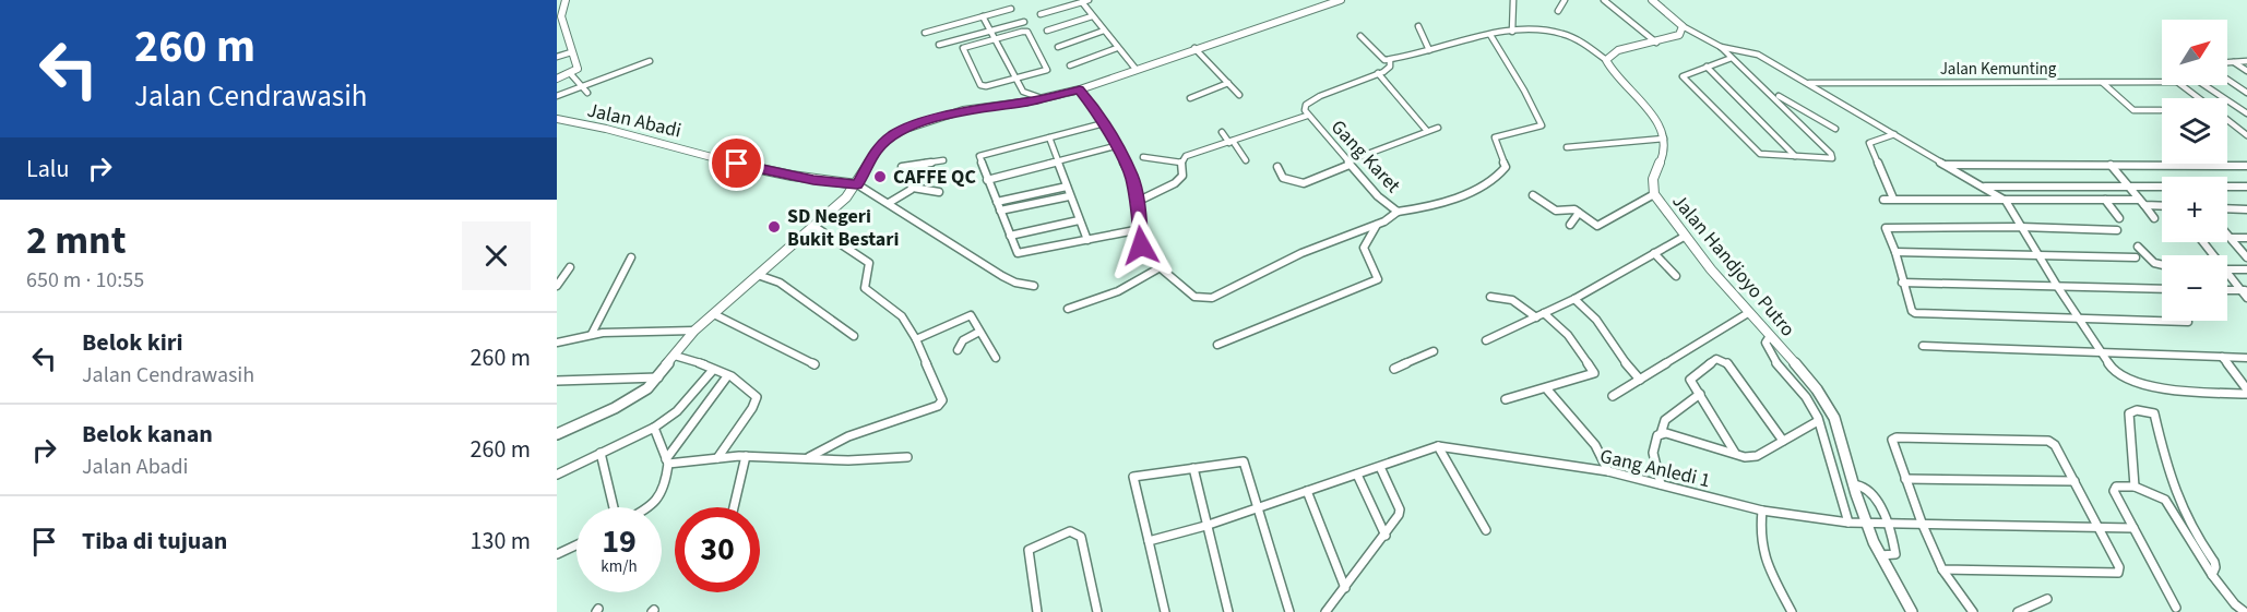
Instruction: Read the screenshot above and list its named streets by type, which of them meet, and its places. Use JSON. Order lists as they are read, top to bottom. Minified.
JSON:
{"streets":{"street":["Jalan Kemunting","Jalan Abadi","Gang Karet","Jalan Handjoyo Putro","Gang Anledi 1"]},"crossings":[["Jalan Handjoyo Putro","Gang Anledi 1"]],"places":["CAFFE QC","SD Negeri Bukit Bestari"],"north":"top right","page":{"turn":["260 m","Jalan Cendrawasih"],"map_buttons":["+","−"],"then":"Lalu","heading":["2 mnt","650 m · 10:55"],"list":[{"name":"Belok kiri","note":"Jalan Cendrawasih","value":"260 m"},{"name":"Belok kanan","note":"Jalan Abadi","value":"260 m"},{"name":"Tiba di tujuan","value":"130 m"}],"speed":"19 km/h","limit":"30"}}
